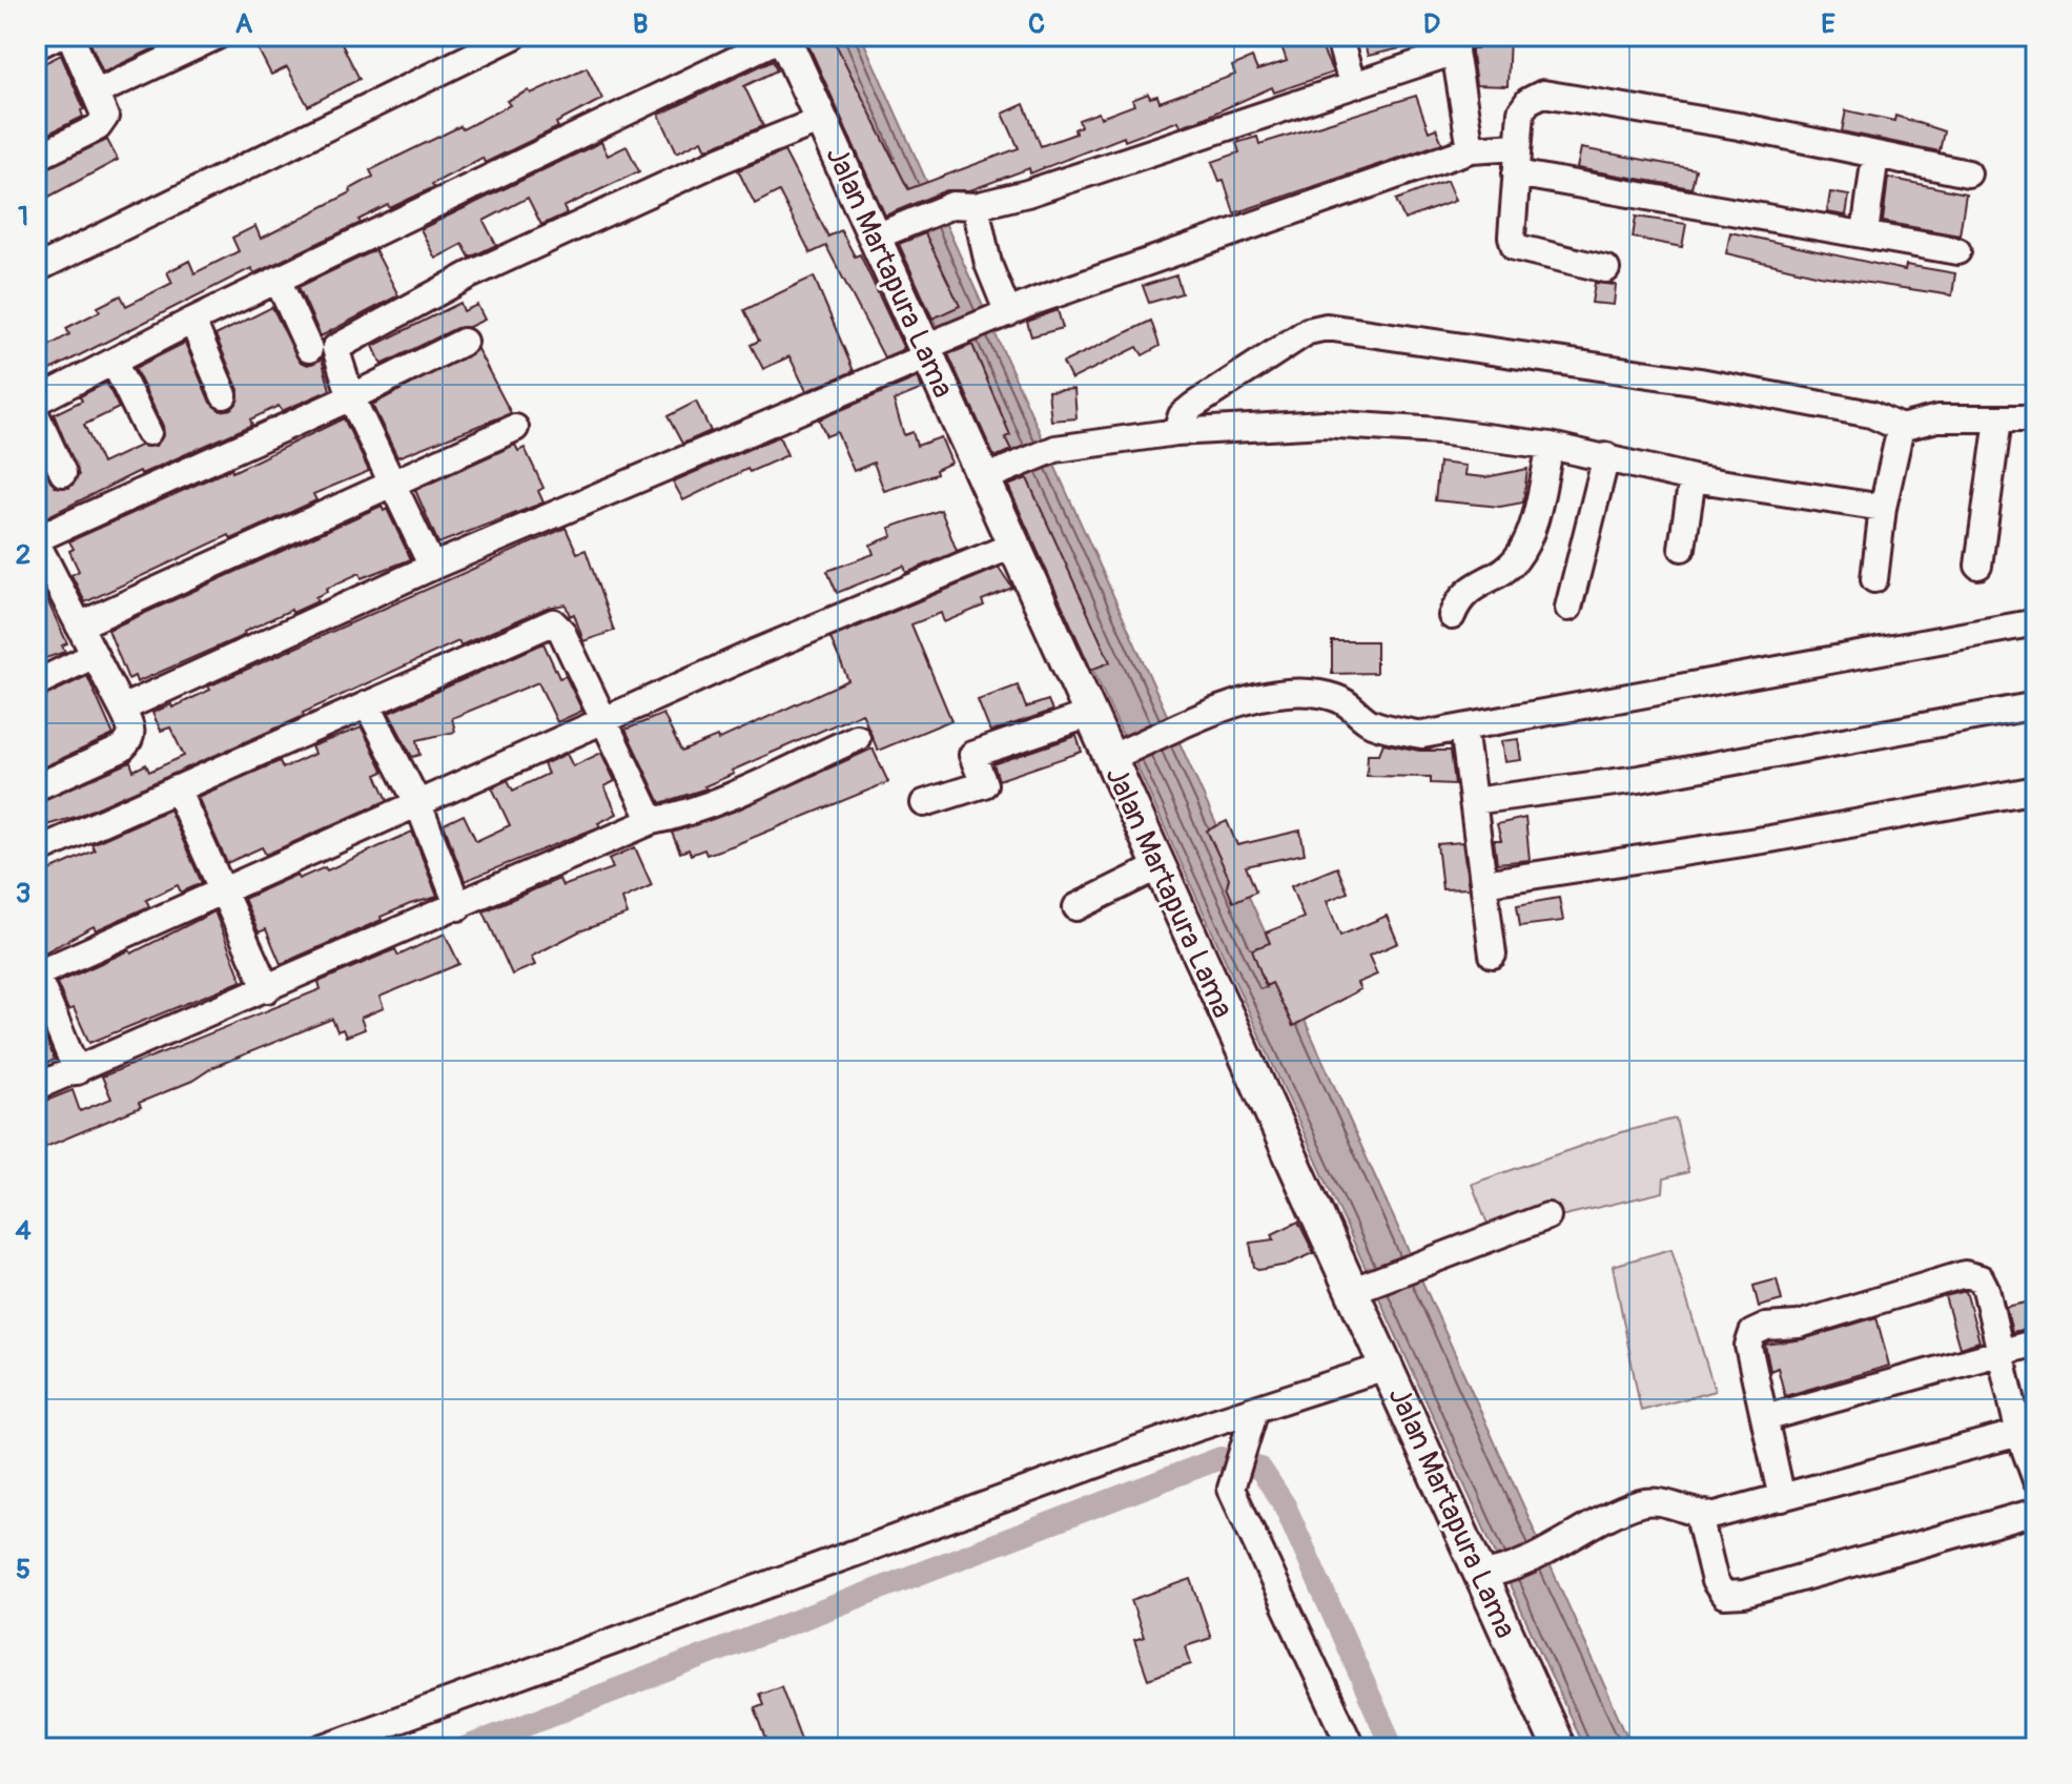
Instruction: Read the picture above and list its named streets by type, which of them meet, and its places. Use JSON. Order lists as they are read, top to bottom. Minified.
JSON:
{"streets":{"main road":["Jalan Martapura Lama"]},"grid":{"columns":["A","B","C","D","E"],"rows":["1","2","3","4","5"]}}
